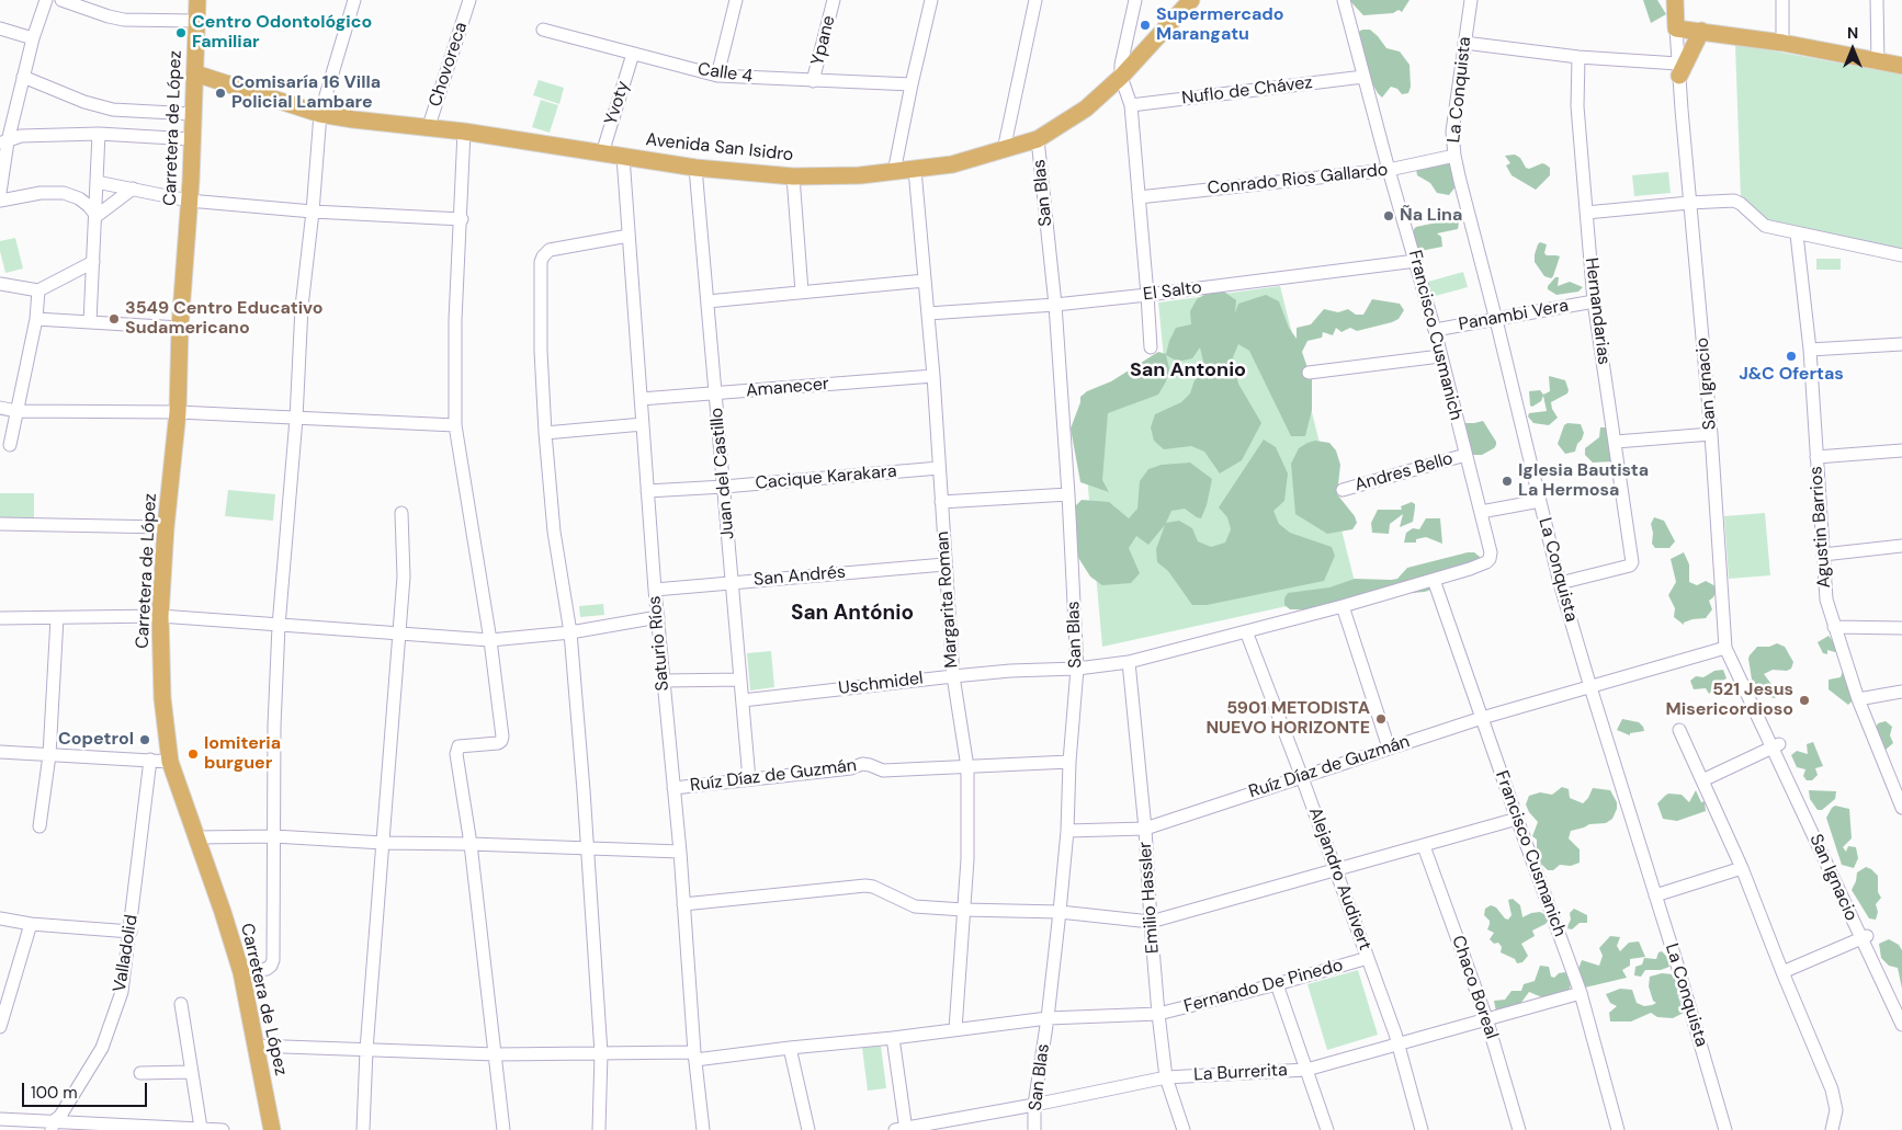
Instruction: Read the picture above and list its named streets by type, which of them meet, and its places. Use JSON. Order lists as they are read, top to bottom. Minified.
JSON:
{"streets":{"main road":["Carretera de López","Avenida San Isidro"],"street":["Ypane","Chovoreca","Calle 4","La Conquista","Nuflo de Chávez","Yvoty","Conrado Rios Gallardo","San Blas","El Salto","Hernandarias","Panambi Vera","Francisco Cusmanich","San Ignacio","Amanecer","Andres Bello","Juan del Castillo","Cacique Karakara","Agustin Barrios","San Andrés","Margarita Roman","Saturio Ríos","Uschmidel","Ruíz Díaz de Guzmán","Alejandro Audivert","Emilio Hassler","Valladolid","Fernando De Pinedo","Chaco Boreal","La Burrerita"]},"crossings":[["Ypane","Calle 4"],["Chovoreca","Avenida San Isidro"],["Calle 4","Yvoty"],["La Conquista","Conrado Rios Gallardo"],["La Conquista","Hernandarias"],["La Conquista","Panambi Vera"],["La Conquista","Ruíz Díaz de Guzmán"],["Nuflo de Chávez","Francisco Cusmanich"],["Yvoty","Avenida San Isidro"],["Carretera de López","Avenida San Isidro"],["Carretera de López","Fernando De Pinedo"],["Avenida San Isidro","San Blas"],["Avenida San Isidro","Juan del Castillo"],["Avenida San Isidro","Margarita Roman"],["Avenida San Isidro","Saturio Ríos"],["Conrado Rios Gallardo","Francisco Cusmanich"],["San Blas","El Salto"],["San Blas","Uschmidel"],["San Blas","Ruíz Díaz de Guzmán"],["San Blas","Fernando De Pinedo"],["San Blas","La Burrerita"],["El Salto","Francisco Cusmanich"],["El Salto","Margarita Roman"],["Hernandarias","Panambi Vera"],["Panambi Vera","Francisco Cusmanich"],["Francisco Cusmanich","Andres Bello"],["Francisco Cusmanich","Uschmidel"],["Francisco Cusmanich","Ruíz Díaz de Guzmán"],["Francisco Cusmanich","La Burrerita"],["San Ignacio","Ruíz Díaz de Guzmán"],["Amanecer","Juan del Castillo"],["Amanecer","Margarita Roman"],["Amanecer","Saturio Ríos"],["Juan del Castillo","Cacique Karakara"],["Juan del Castillo","San Andrés"],["Juan del Castillo","Uschmidel"],["Juan del Castillo","Ruíz Díaz de Guzmán"],["Cacique Karakara","Margarita Roman"],["Cacique Karakara","Saturio Ríos"],["San Andrés","Margarita Roman"],["San Andrés","Saturio Ríos"],["Margarita Roman","Uschmidel"],["Margarita Roman","Ruíz Díaz de Guzmán"],["Margarita Roman","Fernando De Pinedo"],["Saturio Ríos","Ruíz Díaz de Guzmán"],["Saturio Ríos","Fernando De Pinedo"],["Uschmidel","Alejandro Audivert"],["Uschmidel","Emilio Hassler"],["Ruíz Díaz de Guzmán","Alejandro Audivert"],["Ruíz Díaz de Guzmán","Emilio Hassler"],["Alejandro Audivert","Fernando De Pinedo"],["Alejandro Audivert","La Burrerita"],["Emilio Hassler","Fernando De Pinedo"],["Emilio Hassler","La Burrerita"],["Chaco Boreal","La Burrerita"]],"districts":["San Antonio","San António"],"places":["Supermercado Marangatu","Centro Odontológico Familiar","Comisaría 16 Villa Policial Lambare","Ña Lina","3549 Centro Educativo Sudamericano","J&C Ofertas","Iglesia Bautista La Hermosa","521 Jesus Misericordioso","5901 METODISTA NUEVO HORIZONTE","Copetrol","lomiteria burguer"],"scale_bar":"100 m","north":"top"}
